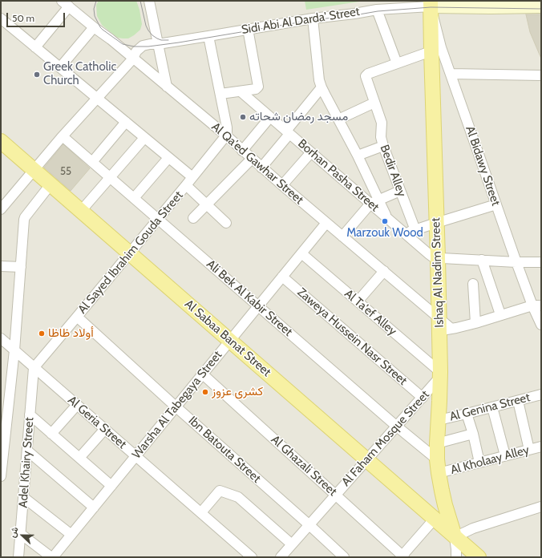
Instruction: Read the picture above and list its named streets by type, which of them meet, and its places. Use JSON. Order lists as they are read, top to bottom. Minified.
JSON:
{"streets":{"main road":["Sidi Abi Al Darda' Street","Ishaq Al Nadim Street","Al Sabaa Banat Street"],"street":["Al Qa'ed Gawhar Street","Al Bidawy Street","Bedir Alley","Borhan Pasha Street","Al Sayed Ibrahim Gouda Street","Ali Bek Al Kabir Street","Al Ta'ef Alley","Zaweya Hussein Nasr Street","Warsha Al Tabegaya Street","Al Genina Street","Al Geria Street","Al Faham Mosque Street","Ibn Batouta Street","Al Kholaay Alley","Adel Khairy Street","Al Ghazali Street"]},"crossings":[["Sidi Abi Al Darda' Street","Al Qa'ed Gawhar Street"],["Sidi Abi Al Darda' Street","Ishaq Al Nadim Street"],["Sidi Abi Al Darda' Street","Ali Bek Al Kabir Street"],["Sidi Abi Al Darda' Street","Al Sabaa Banat Street"],["Al Qa'ed Gawhar Street","Al Sayed Ibrahim Gouda Street"],["Al Qa'ed Gawhar Street","Ishaq Al Nadim Street"],["Al Qa'ed Gawhar Street","Warsha Al Tabegaya Street"],["Al Bidawy Street","Ishaq Al Nadim Street"],["Borhan Pasha Street","Ishaq Al Nadim Street"],["Al Sayed Ibrahim Gouda Street","Ali Bek Al Kabir Street"],["Al Sayed Ibrahim Gouda Street","Al Sabaa Banat Street"],["Al Sayed Ibrahim Gouda Street","Al Geria Street"],["Al Sayed Ibrahim Gouda Street","Ibn Batouta Street"],["Al Sayed Ibrahim Gouda Street","Adel Khairy Street"],["Ishaq Al Nadim Street","Ali Bek Al Kabir Street"],["Ishaq Al Nadim Street","Al Ta'ef Alley"],["Ishaq Al Nadim Street","Al Sabaa Banat Street"],["Ishaq Al Nadim Street","Al Genina Street"],["Ishaq Al Nadim Street","Al Faham Mosque Street"],["Ishaq Al Nadim Street","Al Kholaay Alley"],["Ali Bek Al Kabir Street","Warsha Al Tabegaya Street"],["Ali Bek Al Kabir Street","Al Faham Mosque Street"],["Ali Bek Al Kabir Street","Al Kholaay Alley"],["Al Ta'ef Alley","Warsha Al Tabegaya Street"],["Al Ta'ef Alley","Al Faham Mosque Street"],["Zaweya Hussein Nasr Street","Warsha Al Tabegaya Street"],["Zaweya Hussein Nasr Street","Al Faham Mosque Street"],["Al Sabaa Banat Street","Warsha Al Tabegaya Street"],["Al Sabaa Banat Street","Al Faham Mosque Street"],["Warsha Al Tabegaya Street","Al Geria Street"],["Warsha Al Tabegaya Street","Ibn Batouta Street"],["Warsha Al Tabegaya Street","Al Ghazali Street"],["Al Geria Street","Adel Khairy Street"],["Al Faham Mosque Street","Ibn Batouta Street"],["Al Faham Mosque Street","Al Ghazali Street"]],"places":["Greek Catholic Church","مسجد رمضان شحاته","Marzouk Wood","أولاد ظاظا","كشرى عزوز"],"house_numbers":["55"],"scale_bar":"50 m","north":"left"}
